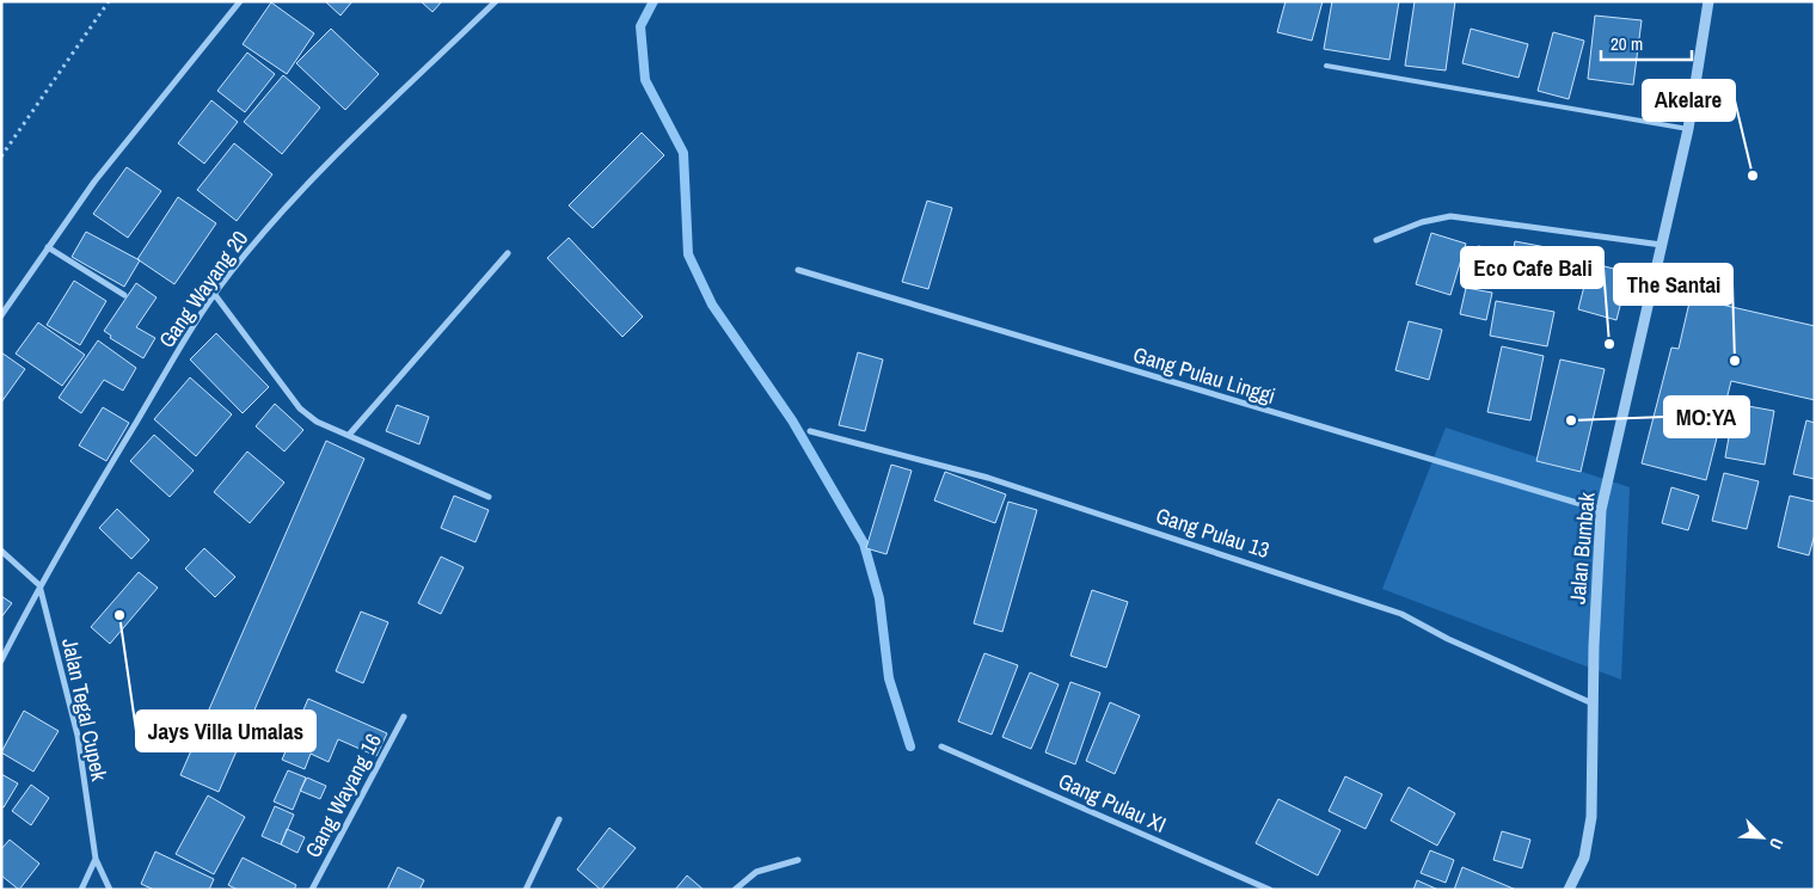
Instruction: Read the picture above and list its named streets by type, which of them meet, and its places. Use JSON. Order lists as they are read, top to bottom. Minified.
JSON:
{"streets":{"street":["Gang Wayang 20","Gang Pulau Linggi","Gang Pulau 13","Jalan Bumbak","Jalan Tegal Cupek","Gang Wayang 16","Gang Pulau XI"]},"crossings":[["Gang Wayang 20","Jalan Tegal Cupek"],["Gang Pulau Linggi","Jalan Bumbak"],["Gang Pulau 13","Jalan Bumbak"]],"places":["Akelare","Eco Cafe Bali","The Santai","MO:YA","Jays Villa Umalas"],"scale_bar":"20 m","north":"bottom right"}
